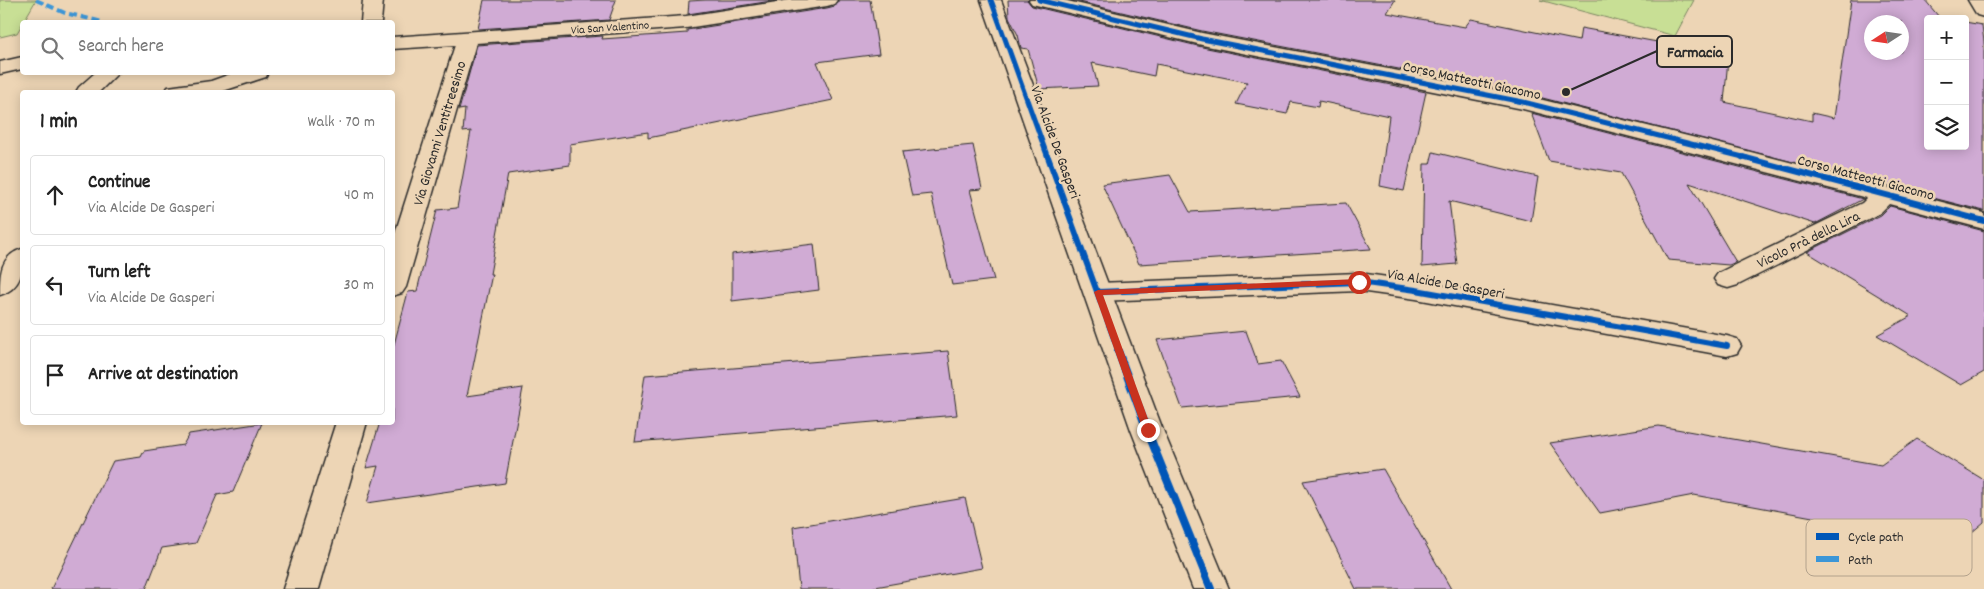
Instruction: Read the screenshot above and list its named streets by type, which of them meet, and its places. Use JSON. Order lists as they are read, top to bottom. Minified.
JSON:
{"streets":{"street":["Via San Valentino","Corso Matteotti Giacomo","Via Giovanni Ventitreesimo","Via Alcide De Gasperi","Vicolo Prà della Lira"]},"crossings":[["Via San Valentino","Via Giovanni Ventitreesimo"],["Corso Matteotti Giacomo","Vicolo Prà della Lira"]],"places":["Farmacia"],"legend":["Cycle path","Path"],"north":"left","page":{"map_buttons":["+","−"],"search":"Search here","heading":["1 min","Walk · 70 m"],"list":[["Continue","Via Alcide De Gasperi","40 m"],["Turn left","Via Alcide De Gasperi","30 m"],"Arrive at destination"]}}
